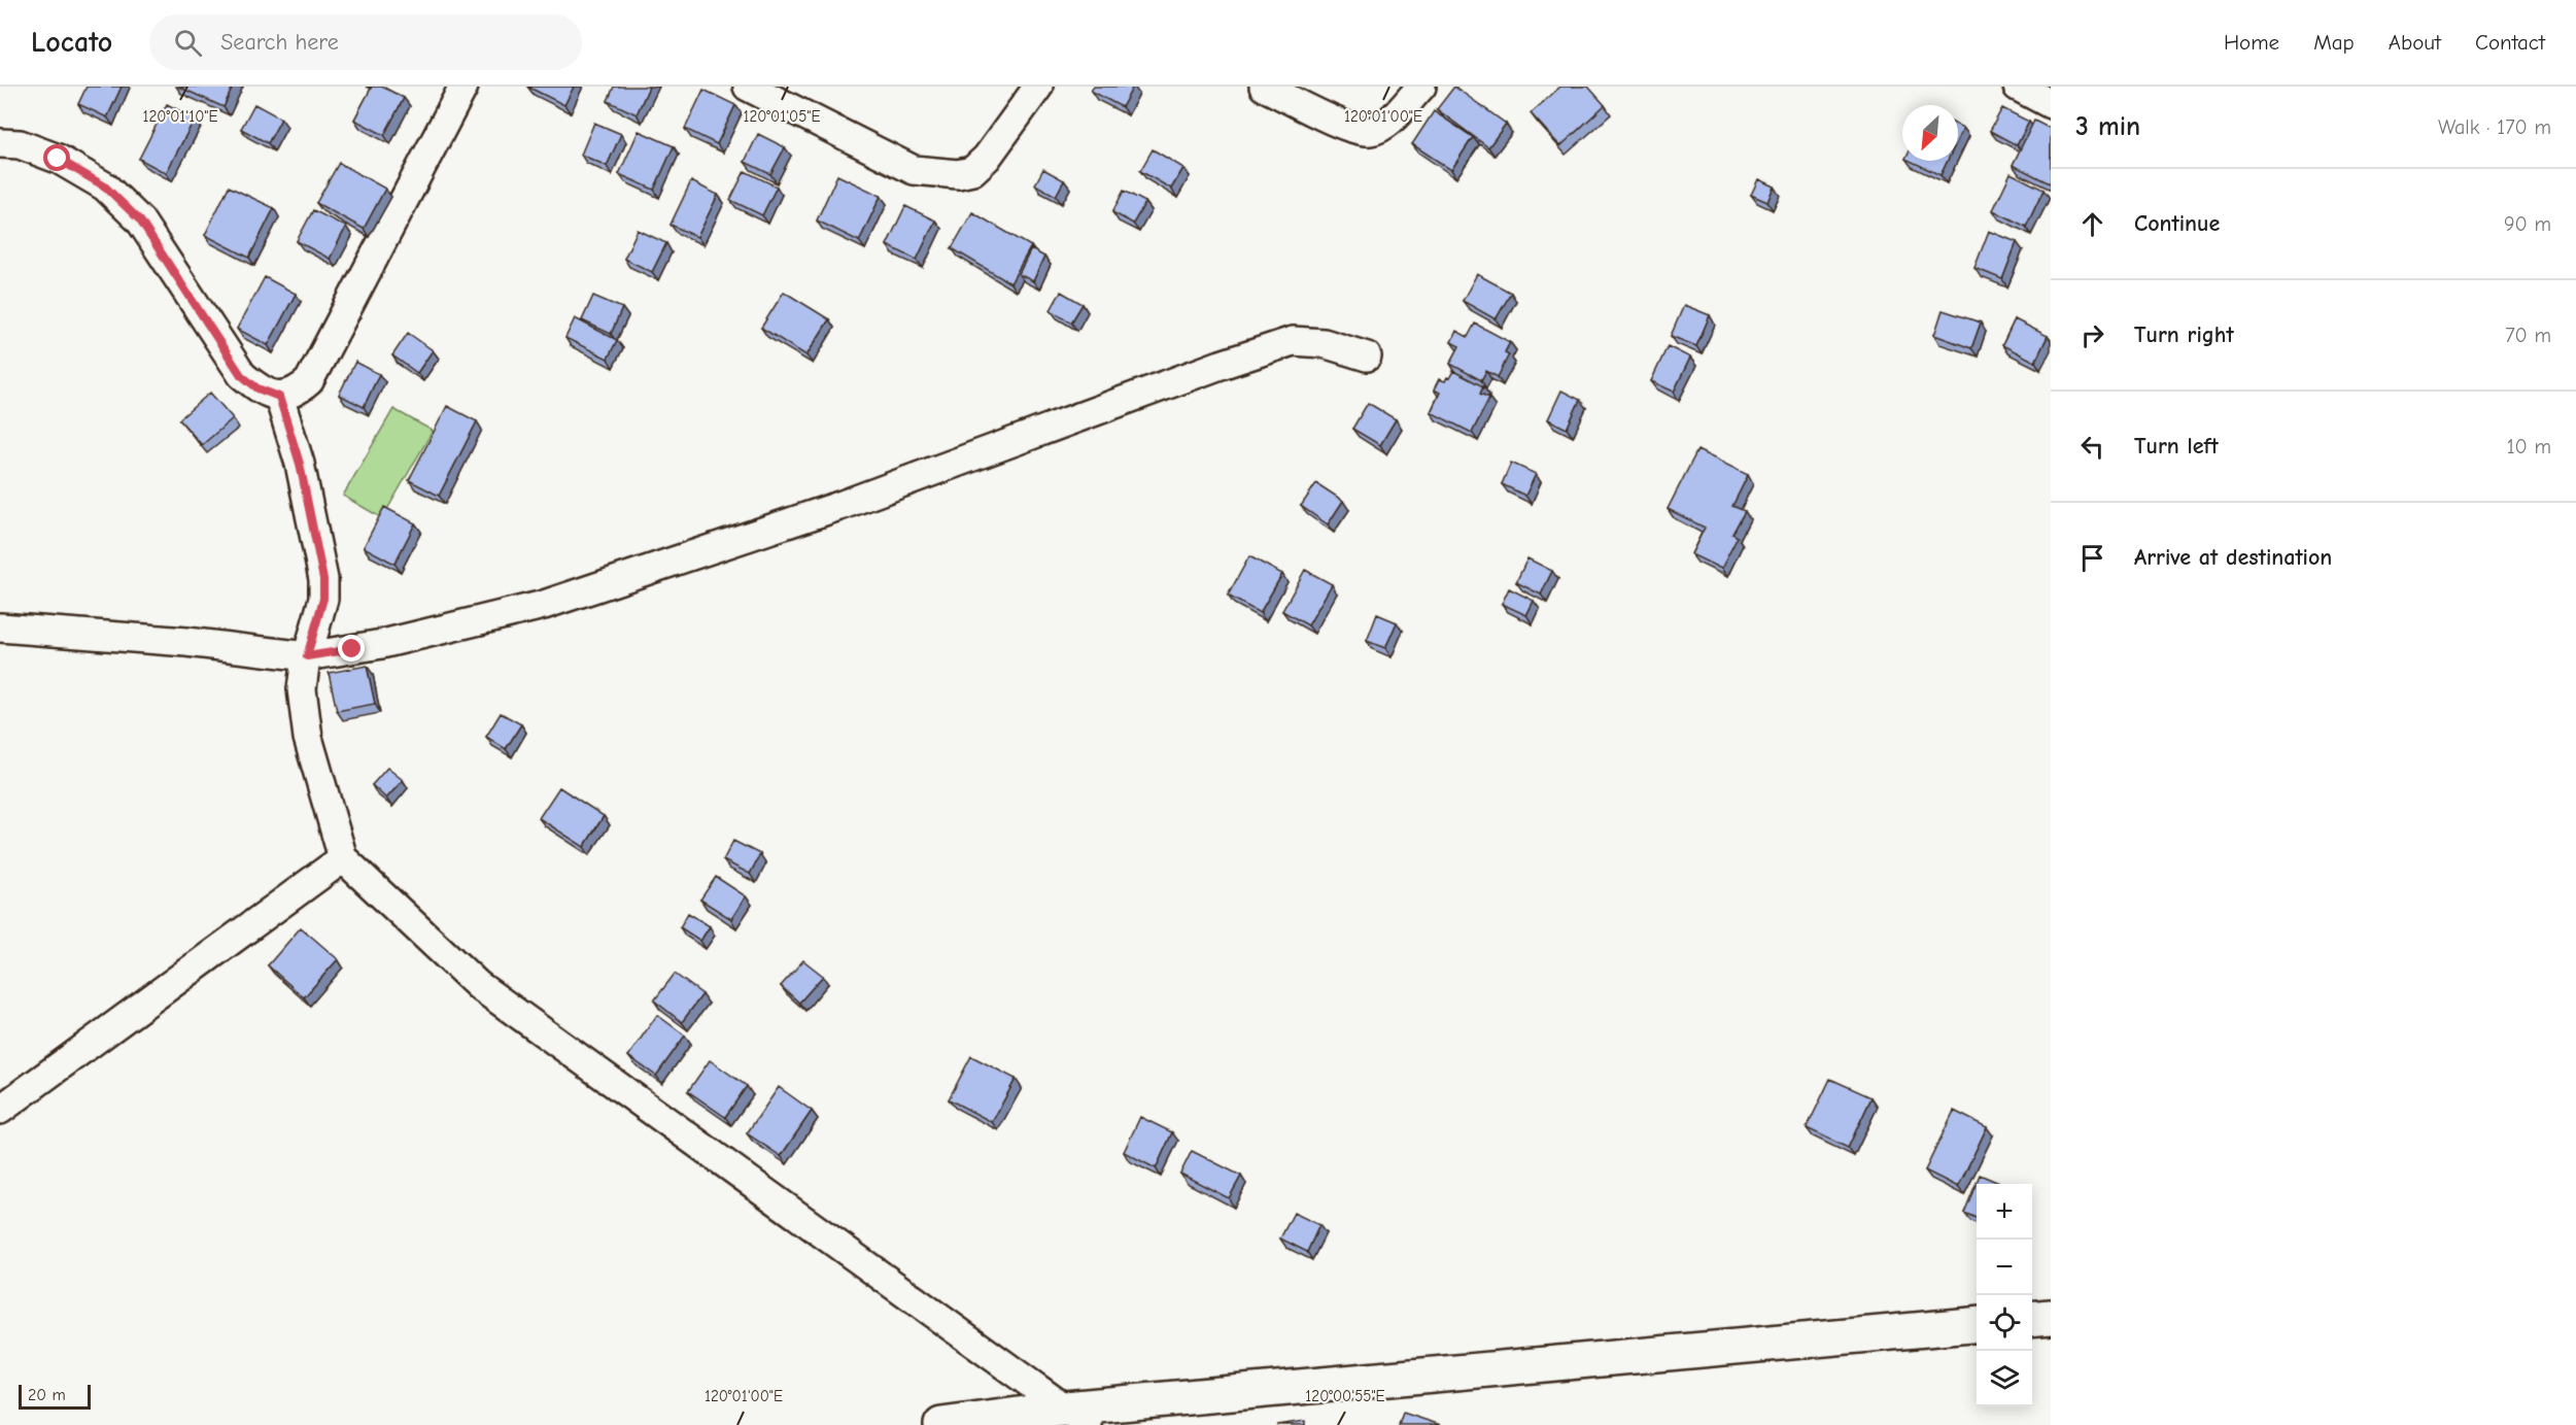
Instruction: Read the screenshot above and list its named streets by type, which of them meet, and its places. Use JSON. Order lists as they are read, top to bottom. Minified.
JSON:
{"scale_bar":"20 m","north":"bottom left","page":{"header":"Locato","search":"Search here","nav":["Home","Map","About","Contact"],"heading":["3 min","Walk · 170 m"],"list":[["Continue","90 m"],["Turn right","70 m"],["Turn left","10 m"],"Arrive at destination"],"map_buttons":["+","−"],"scale":"20 m"},"coordinates":["120°01'10\"E","120°01'05\"E","120°01'00\"E","120°00'55\"E"]}
